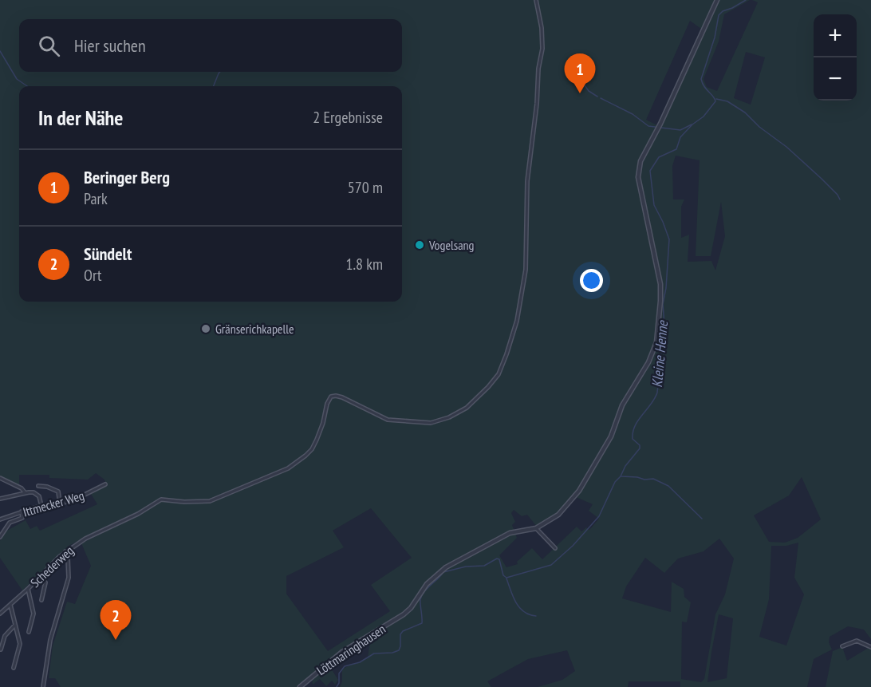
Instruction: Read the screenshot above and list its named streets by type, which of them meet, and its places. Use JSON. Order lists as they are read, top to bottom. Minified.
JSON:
{"streets":{"street":["Ittmecker Weg","Schederweg","Löttmaringhausen"]},"water":["Kleine Henne"],"places":["Vogelsang","Gränserichkapelle"],"page":{"map_buttons":["+","−"],"search":"Hier suchen","pins":["1","2"],"heading":["In der Nähe","2 Ergebnisse"],"list":[{"mark":"1","name":"Beringer Berg","note":"Park","value":"570 m"},{"mark":"2","name":"Sündelt","note":"Ort","value":"1.8 km"}]}}
